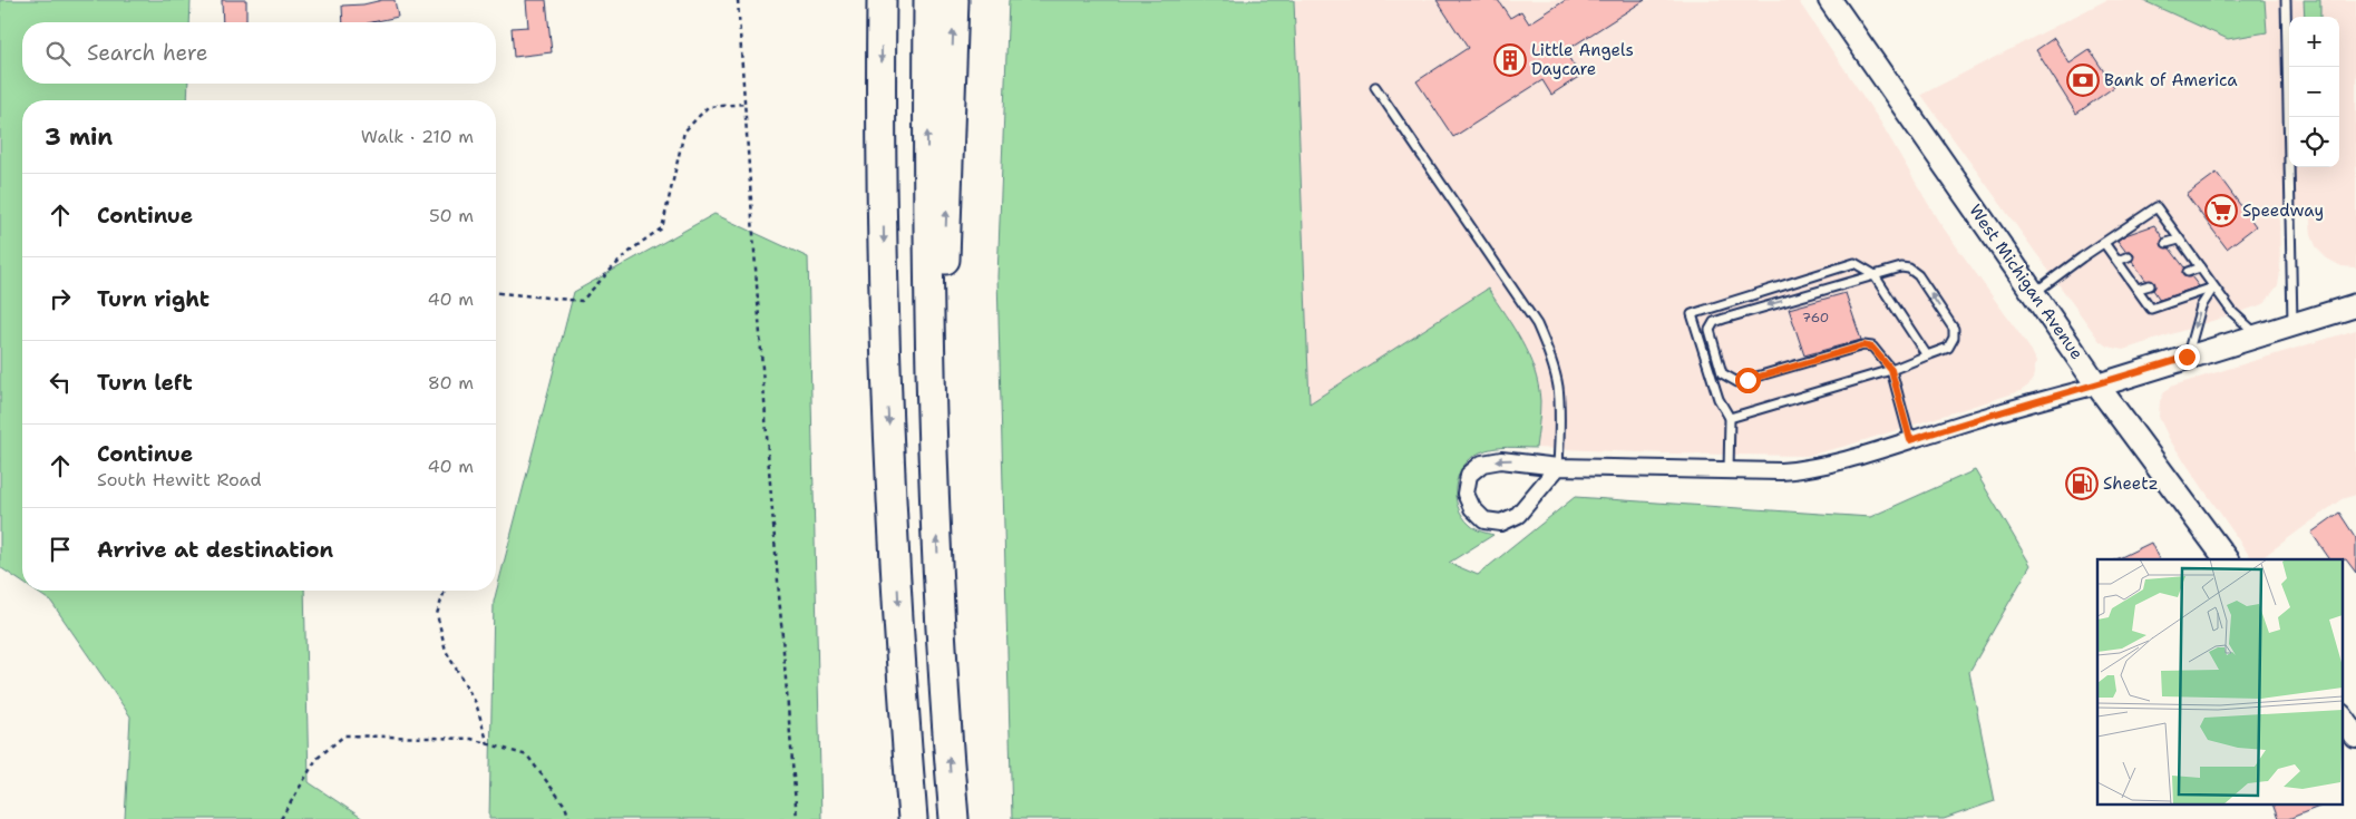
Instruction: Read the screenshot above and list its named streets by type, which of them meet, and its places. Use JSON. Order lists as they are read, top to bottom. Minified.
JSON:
{"streets":{"main road":["West Michigan Avenue"]},"places":{"building":["Little Angels Daycare"],"bank":["Bank of America"],"supermarket":["Speedway"],"fuel station":["Sheetz"]},"house_numbers":["760"],"page":{"map_buttons":["+","−"],"search":"Search here","heading":["3 min","Walk · 210 m"],"list":[["Continue","50 m"],["Turn right","40 m"],["Turn left","80 m"],["Continue","South Hewitt Road","40 m"],"Arrive at destination"]}}
